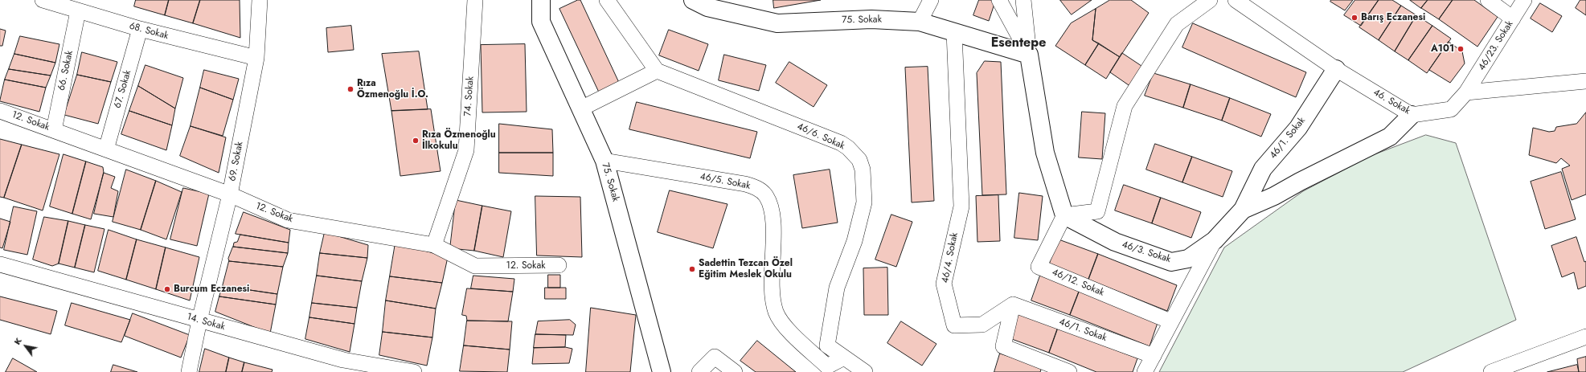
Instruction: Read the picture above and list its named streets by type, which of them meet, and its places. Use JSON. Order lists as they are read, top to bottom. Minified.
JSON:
{"streets":{"street":["75. Sokak","68. Sokak","46/23. Sokak","66. Sokak","67. Sokak","74. Sokak","46. Sokak","12. Sokak","46/6. Sokak","46/1. Sokak","69. Sokak","46/5. Sokak","46/3. Sokak","46/4. Sokak","46/12. Sokak","14. Sokak"]},"crossings":[["75. Sokak","46/5. Sokak"],["75. Sokak","46/4. Sokak"],["68. Sokak","66. Sokak"],["68. Sokak","67. Sokak"],["68. Sokak","69. Sokak"],["46/23. Sokak","46. Sokak"],["66. Sokak","12. Sokak"],["67. Sokak","12. Sokak"],["74. Sokak","12. Sokak"],["46. Sokak","46/1. Sokak"],["46. Sokak","46/3. Sokak"],["12. Sokak","69. Sokak"],["46/6. Sokak","46/5. Sokak"],["46/1. Sokak","46/3. Sokak"],["46/1. Sokak","46/4. Sokak"],["69. Sokak","14. Sokak"],["46/3. Sokak","46/12. Sokak"]],"districts":["Esentepe"],"places":["Barış Eczanesi","A101","Rıza Özmenoğlu İ.O.","Rıza Özmenoğlu İlkokulu","Sadettin Tezcan Özel Eğitim Meslek Okulu","Burcum Eczanesi"],"north":"top left"}
